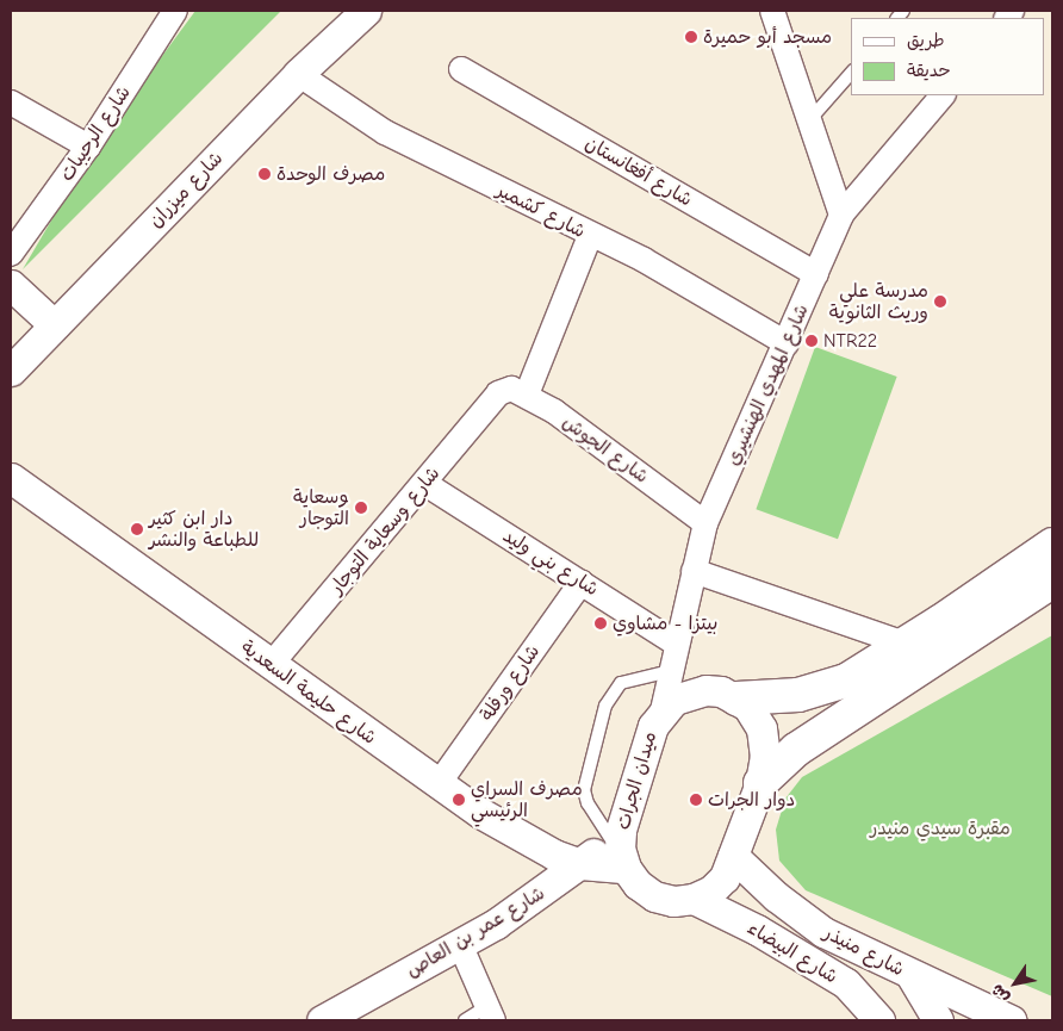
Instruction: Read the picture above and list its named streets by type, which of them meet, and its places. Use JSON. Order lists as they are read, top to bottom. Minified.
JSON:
{"streets":{"street":["شارع الرحيبات","شارع أفغانستان","شارع ميزران","شارع كشمير","شارع المهدي الهنشيري","شارع الجوش","شارع وسعاية التوجار","شارع بني وليد","شارع ورفلة","شارع حليمة السعدية","ميدان الجرات","شارع عمر بن العاص","شارع منيذر","شارع البيضاء"]},"crossings":[["شارع أفغانستان","شارع المهدي الهنشيري"],["شارع ميزران","شارع كشمير"],["شارع كشمير","شارع المهدي الهنشيري"],["شارع المهدي الهنشيري","شارع الجوش"],["شارع المهدي الهنشيري","شارع بني وليد"],["شارع المهدي الهنشيري","شارع حليمة السعدية"],["شارع المهدي الهنشيري","ميدان الجرات"],["شارع المهدي الهنشيري","شارع عمر بن العاص"],["شارع المهدي الهنشيري","شارع منيذر"],["شارع المهدي الهنشيري","شارع البيضاء"],["شارع الجوش","شارع وسعاية التوجار"],["شارع وسعاية التوجار","شارع بني وليد"],["شارع وسعاية التوجار","شارع حليمة السعدية"],["شارع بني وليد","شارع ورفلة"],["شارع ورفلة","شارع حليمة السعدية"],["شارع حليمة السعدية","ميدان الجرات"],["شارع حليمة السعدية","شارع عمر بن العاص"],["شارع حليمة السعدية","شارع منيذر"],["شارع حليمة السعدية","شارع البيضاء"],["ميدان الجرات","شارع عمر بن العاص"],["ميدان الجرات","شارع منيذر"],["ميدان الجرات","شارع البيضاء"],["شارع عمر بن العاص","شارع منيذر"],["شارع عمر بن العاص","شارع البيضاء"],["شارع منيذر","شارع البيضاء"]],"parks":["مقبرة سيدي منيدر"],"places":["مسجد أبو حميرة","مصرف الوحدة","مدرسة علي وريث الثانوية","NTR22","وسعاية التوجار","دار ابن كثير للطباعة والنشر","بيتزا - مشاوي","مصرف السراي الرئيسي","دوار الجرات"],"legend":["طريق","حديقة"],"north":"bottom left"}
